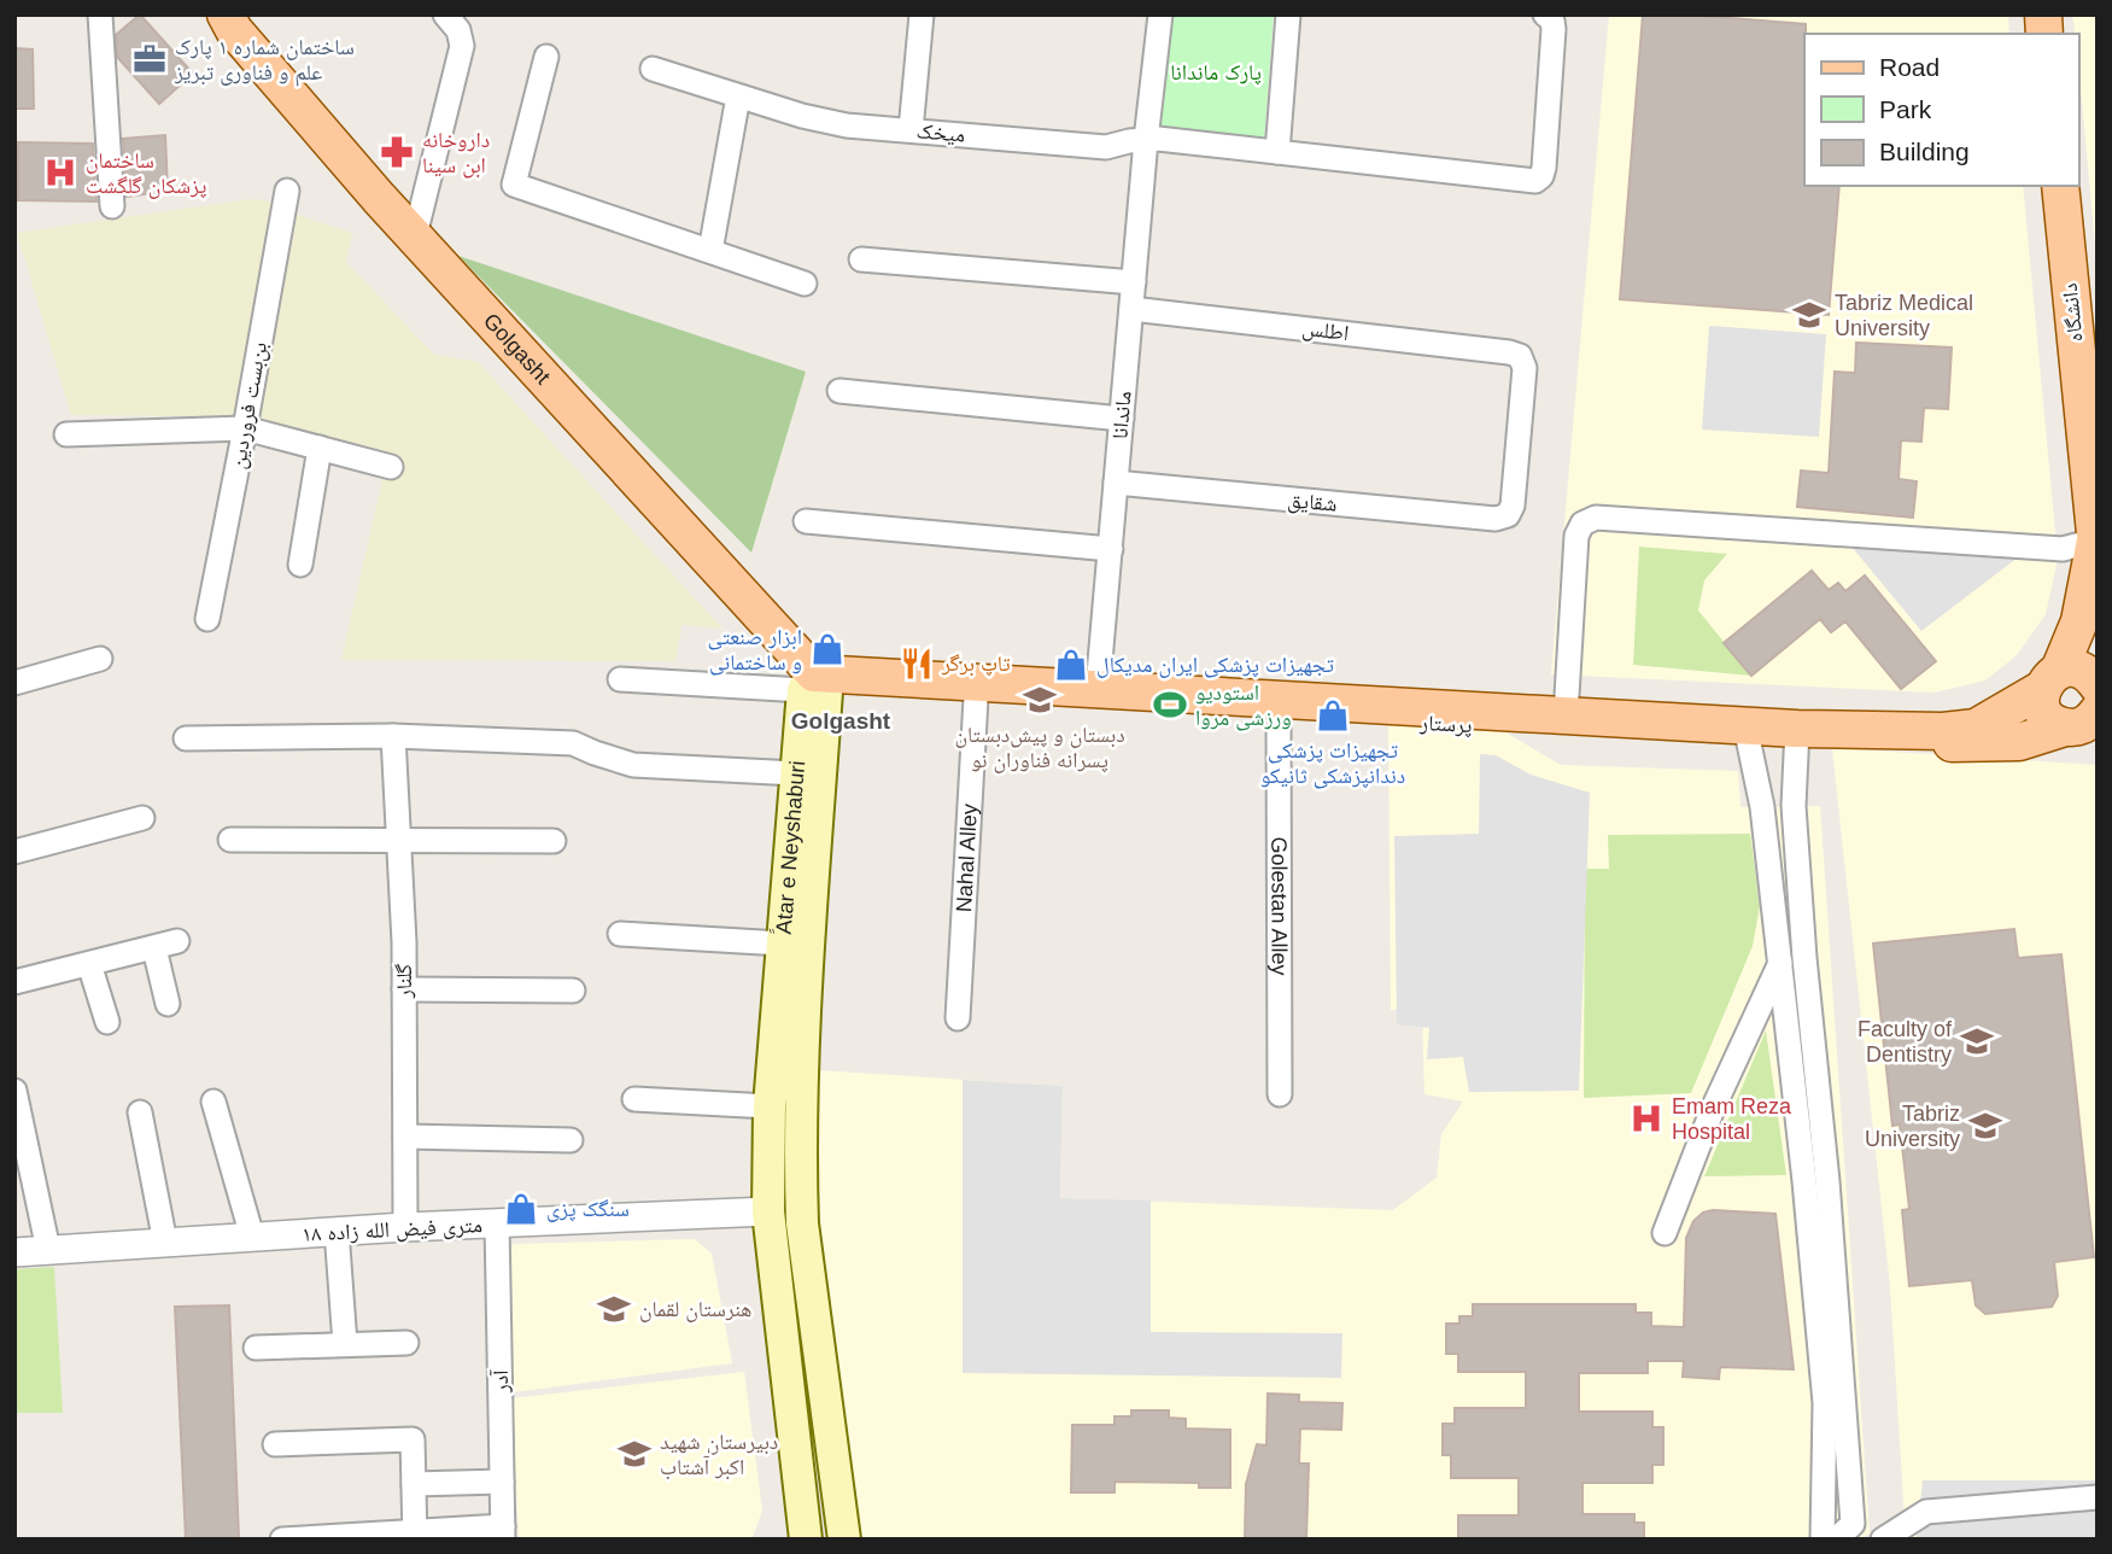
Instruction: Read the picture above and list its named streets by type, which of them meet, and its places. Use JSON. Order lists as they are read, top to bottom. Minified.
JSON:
{"streets":{"main road":["دانشگاه","Golgasht","پرستار","ََAtar e Neyshaburi"],"street":["میخک","اطلس","بن‌بست فروردین","ماندانا","شقایق","Nahal Alley","Golestan Alley","گلنار","۱۸ متری فیض الله زاده","آدر"]},"crossings":[["میخک","ماندانا"],["دانشگاه","پرستار"],["اطلس","ماندانا"],["اطلس","شقایق"],["Golgasht","پرستار"],["Golgasht","ََAtar e Neyshaburi"],["ماندانا","شقایق"],["ماندانا","پرستار"],["پرستار","ََAtar e Neyshaburi"],["پرستار","Nahal Alley"],["پرستار","Golestan Alley"],["ََAtar e Neyshaburi","۱۸ متری فیض الله زاده"],["گلنار","۱۸ متری فیض الله زاده"],["۱۸ متری فیض الله زاده","آدر"]],"districts":["Golgasht"],"parks":["پارک ماندانا"],"places":{"office":["ساختمان شماره ۱ پارک علم و فناوری تبریز"],"pharmacy":["داروخانه ابن سینا"],"hospital":["ساختمان پزشکان گلگشت","Emam Reza Hospital"],"school or university":["Tabriz Medical University","دبستان و پیش‌دبستان پسرانه فناوران نو","Faculty of Dentistry","Tabriz University","هنرستان لقمان","دبیرستان شهید اکبر آشتاب"],"shop":["ابزار صنعتی و ساختمانی","تجهیزات پزشکی ایران مدیکال","تجهیزات پزشکی دندانپزشکی ثانیکو","سنگک پزی"],"restaurant":["تاپ برگر"],"sports":["استودیو ورزشی مروا"]},"legend":["Road","Park","Building"]}
